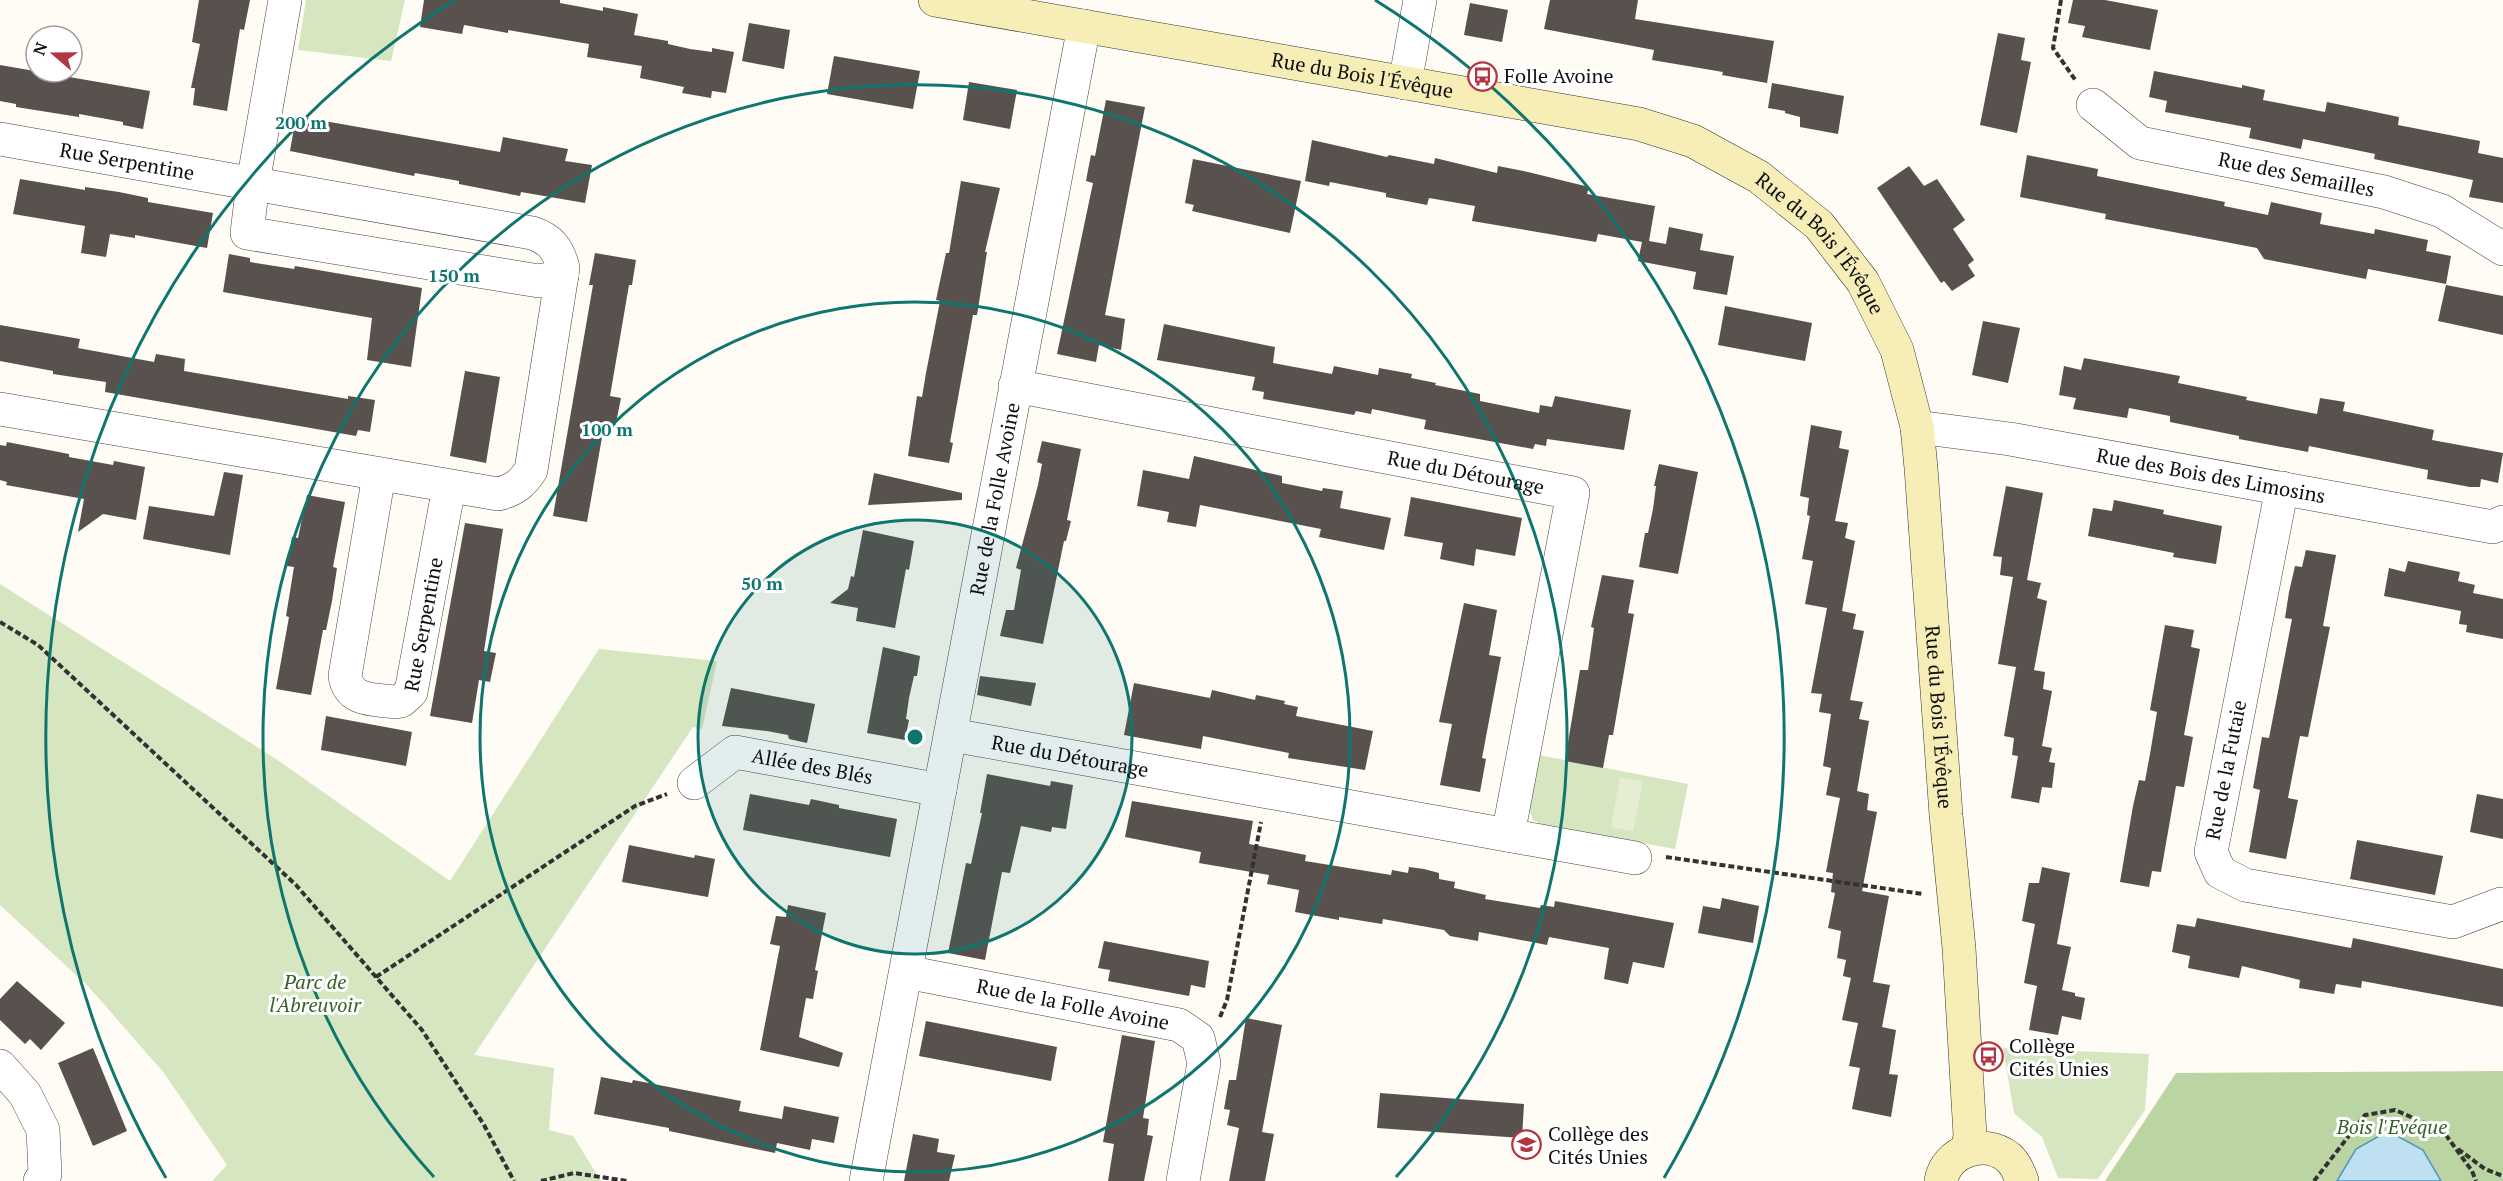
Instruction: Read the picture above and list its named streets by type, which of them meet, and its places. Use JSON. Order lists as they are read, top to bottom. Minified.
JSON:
{"streets":{"street":["Rue du Bois l'Évêque","Rue Serpentine","Rue des Semailles","Rue du Détourage","Rue des Bois des Limosins","Rue de la Folle Avoine","Allée des Blés","Rue de la Futaie"]},"crossings":[["Rue du Bois l'Évêque","Rue des Bois des Limosins"],["Rue du Bois l'Évêque","Rue de la Folle Avoine"],["Rue du Détourage","Rue de la Folle Avoine"],["Rue des Bois des Limosins","Rue de la Futaie"],["Rue de la Folle Avoine","Allée des Blés"]],"parks":["Parc de l'Abreuvoir","Bois l'Evéque"],"places":{"bus stop":["Folle Avoine","Collège Cités Unies"],"school or university":["Collège des Cités Unies"]},"north":"left","rings":["200 m","150 m","100 m","50 m"]}
